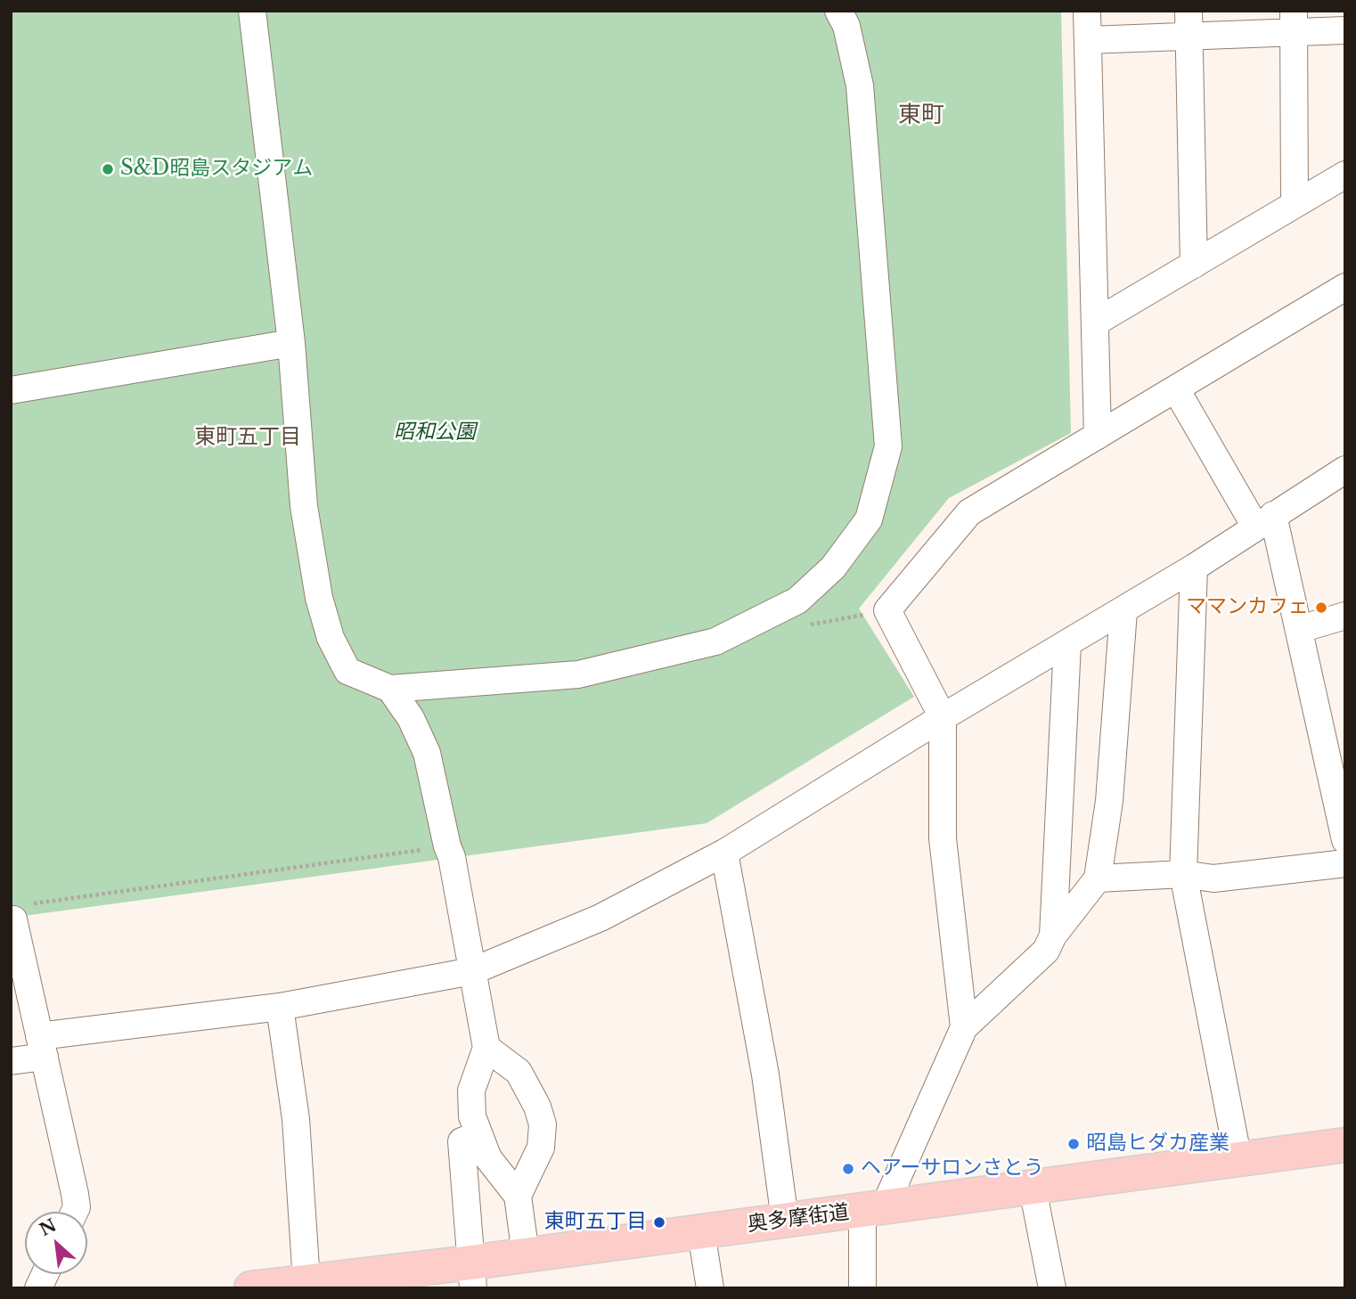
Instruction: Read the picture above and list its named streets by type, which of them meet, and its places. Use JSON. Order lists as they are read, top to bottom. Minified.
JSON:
{"streets":{"main road":["奥多摩街道"]},"districts":["東町","東町五丁目"],"parks":["昭和公園"],"places":["S&D昭島スタジアム","ママンカフェ","昭島ヒダカ産業","ヘアーサロンさとう","東町五丁目"],"north":"top left"}
